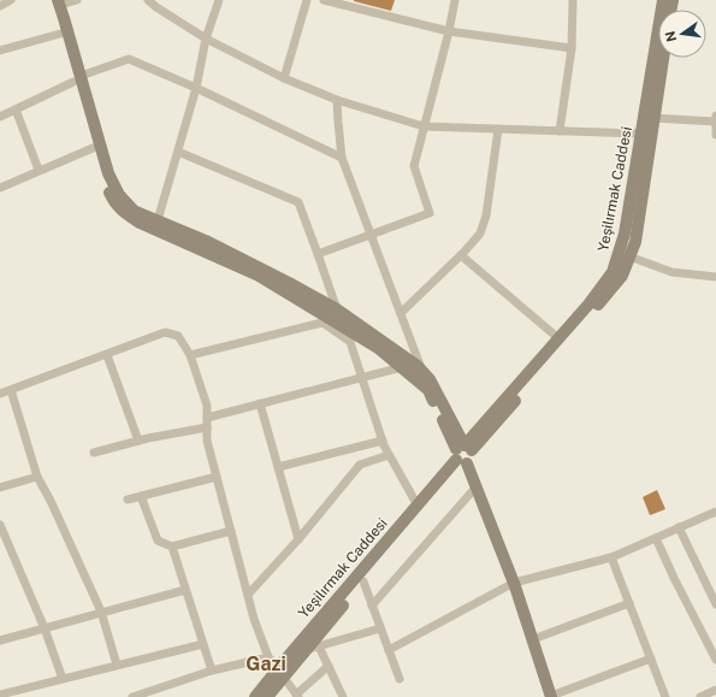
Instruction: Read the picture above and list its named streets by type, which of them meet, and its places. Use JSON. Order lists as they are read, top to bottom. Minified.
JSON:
{"streets":{"main road":["Yeşilırmak Caddesi"]},"districts":["Gazi"],"north":"left"}
